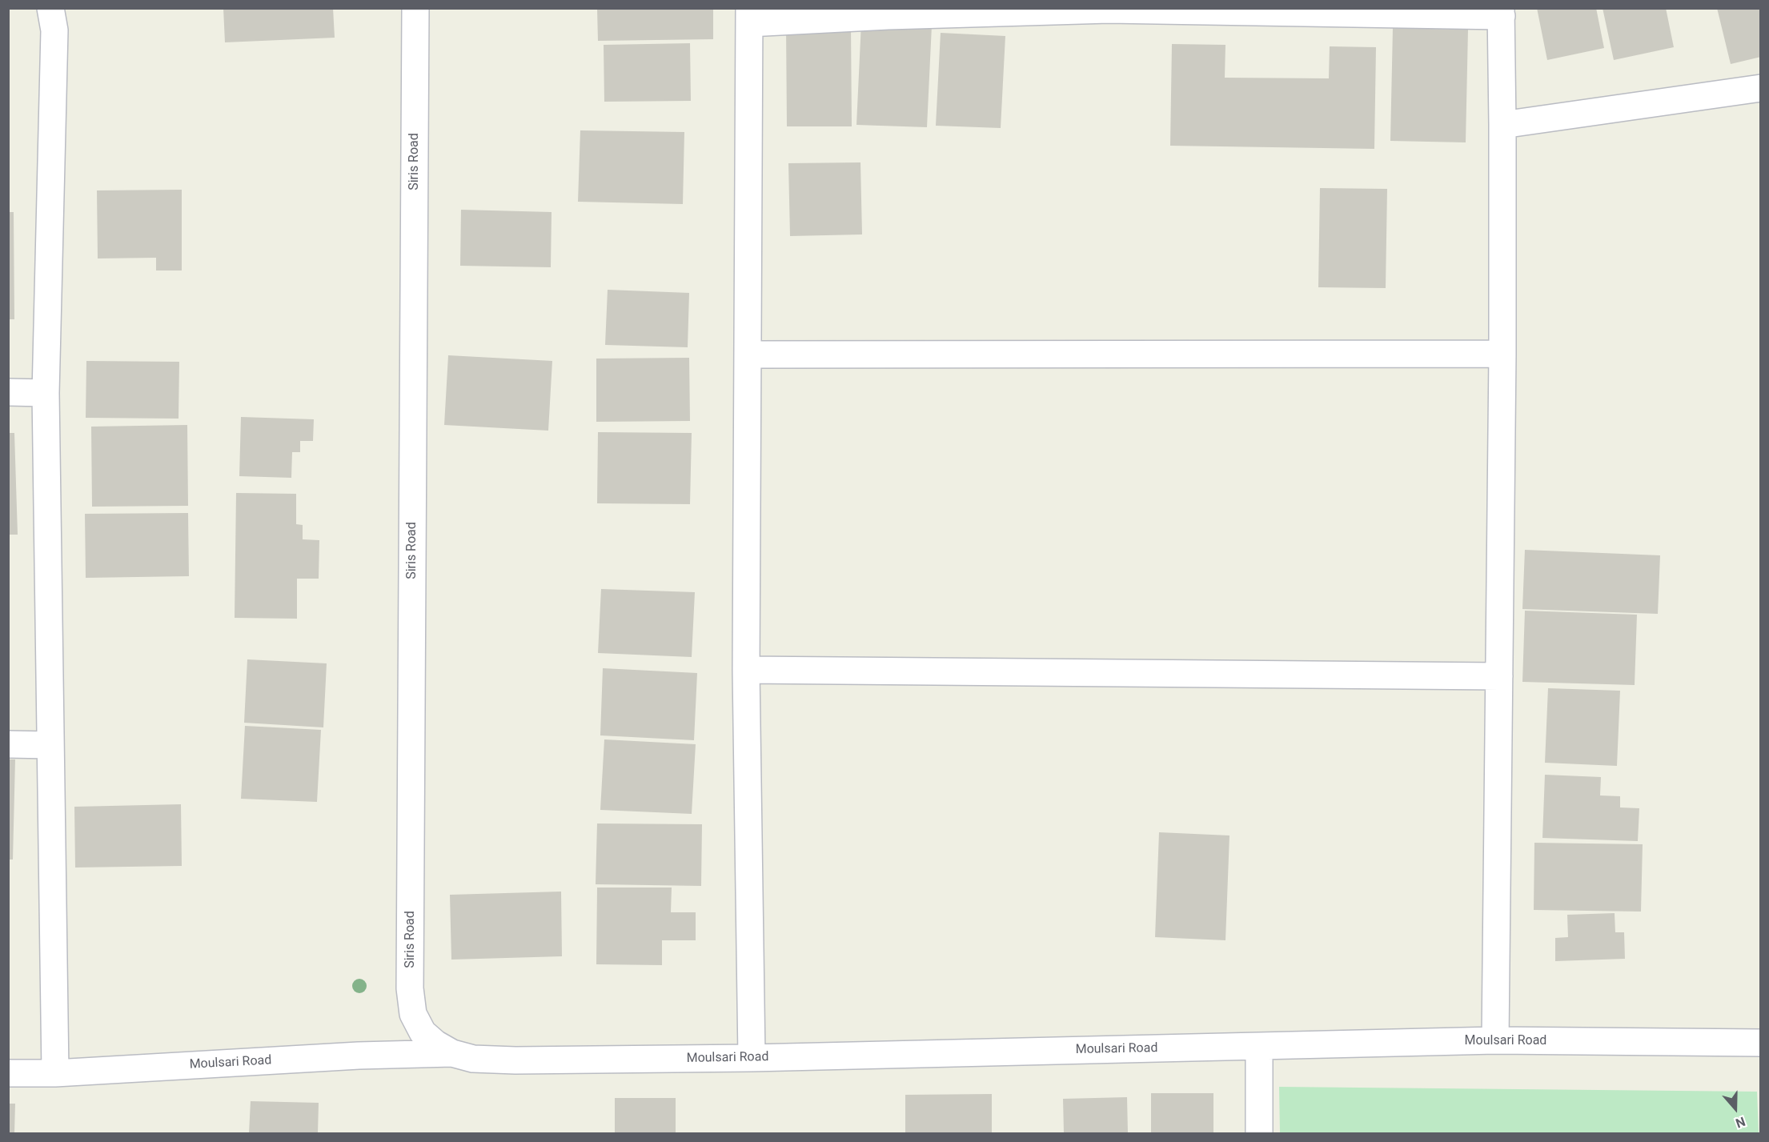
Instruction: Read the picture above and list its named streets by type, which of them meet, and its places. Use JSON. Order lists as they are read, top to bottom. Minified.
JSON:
{"streets":{"street":["Siris Road","Moulsari Road"]},"crossings":[["Siris Road","Moulsari Road"]],"north":"bottom"}
